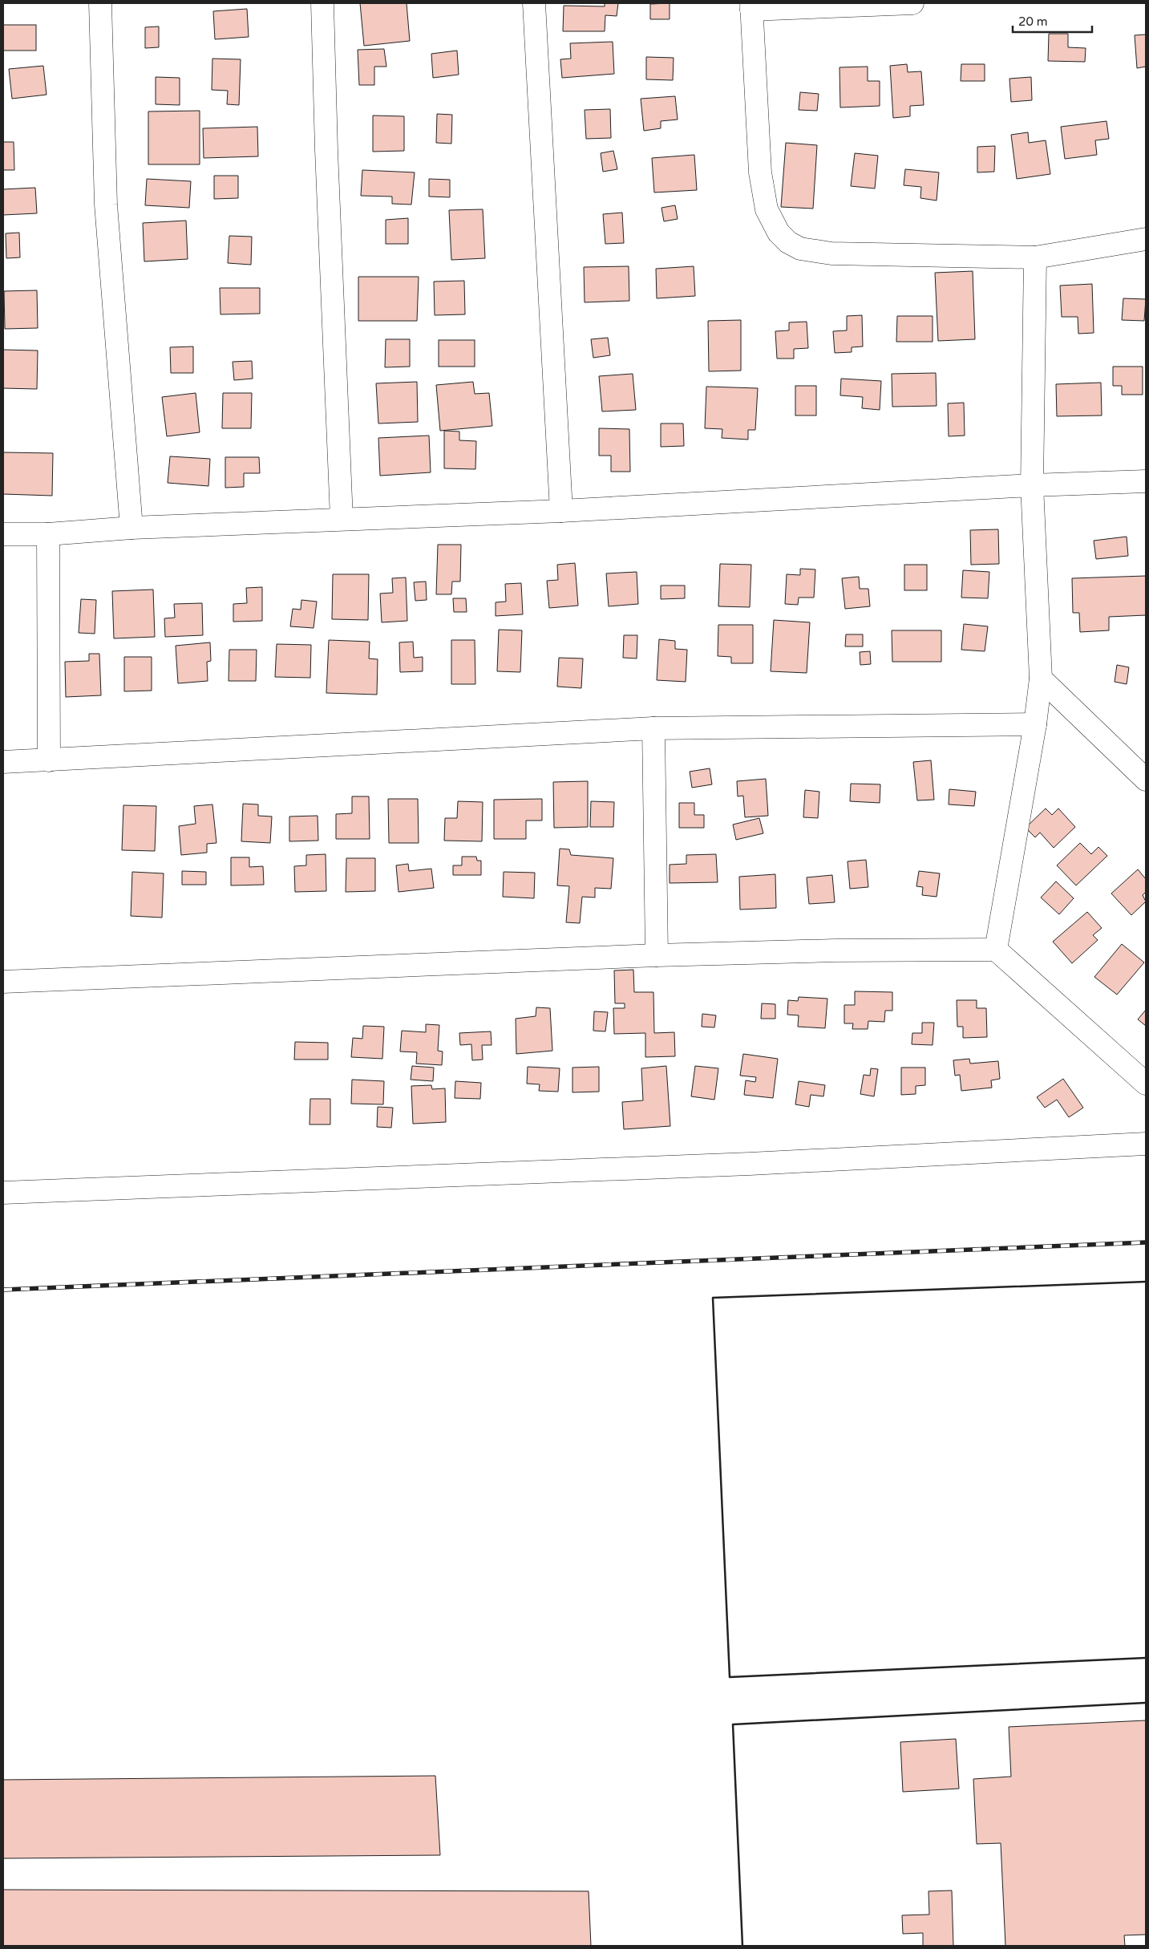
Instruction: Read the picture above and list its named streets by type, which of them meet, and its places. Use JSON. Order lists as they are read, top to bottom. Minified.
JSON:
{"scale_bar":"20 m"}
